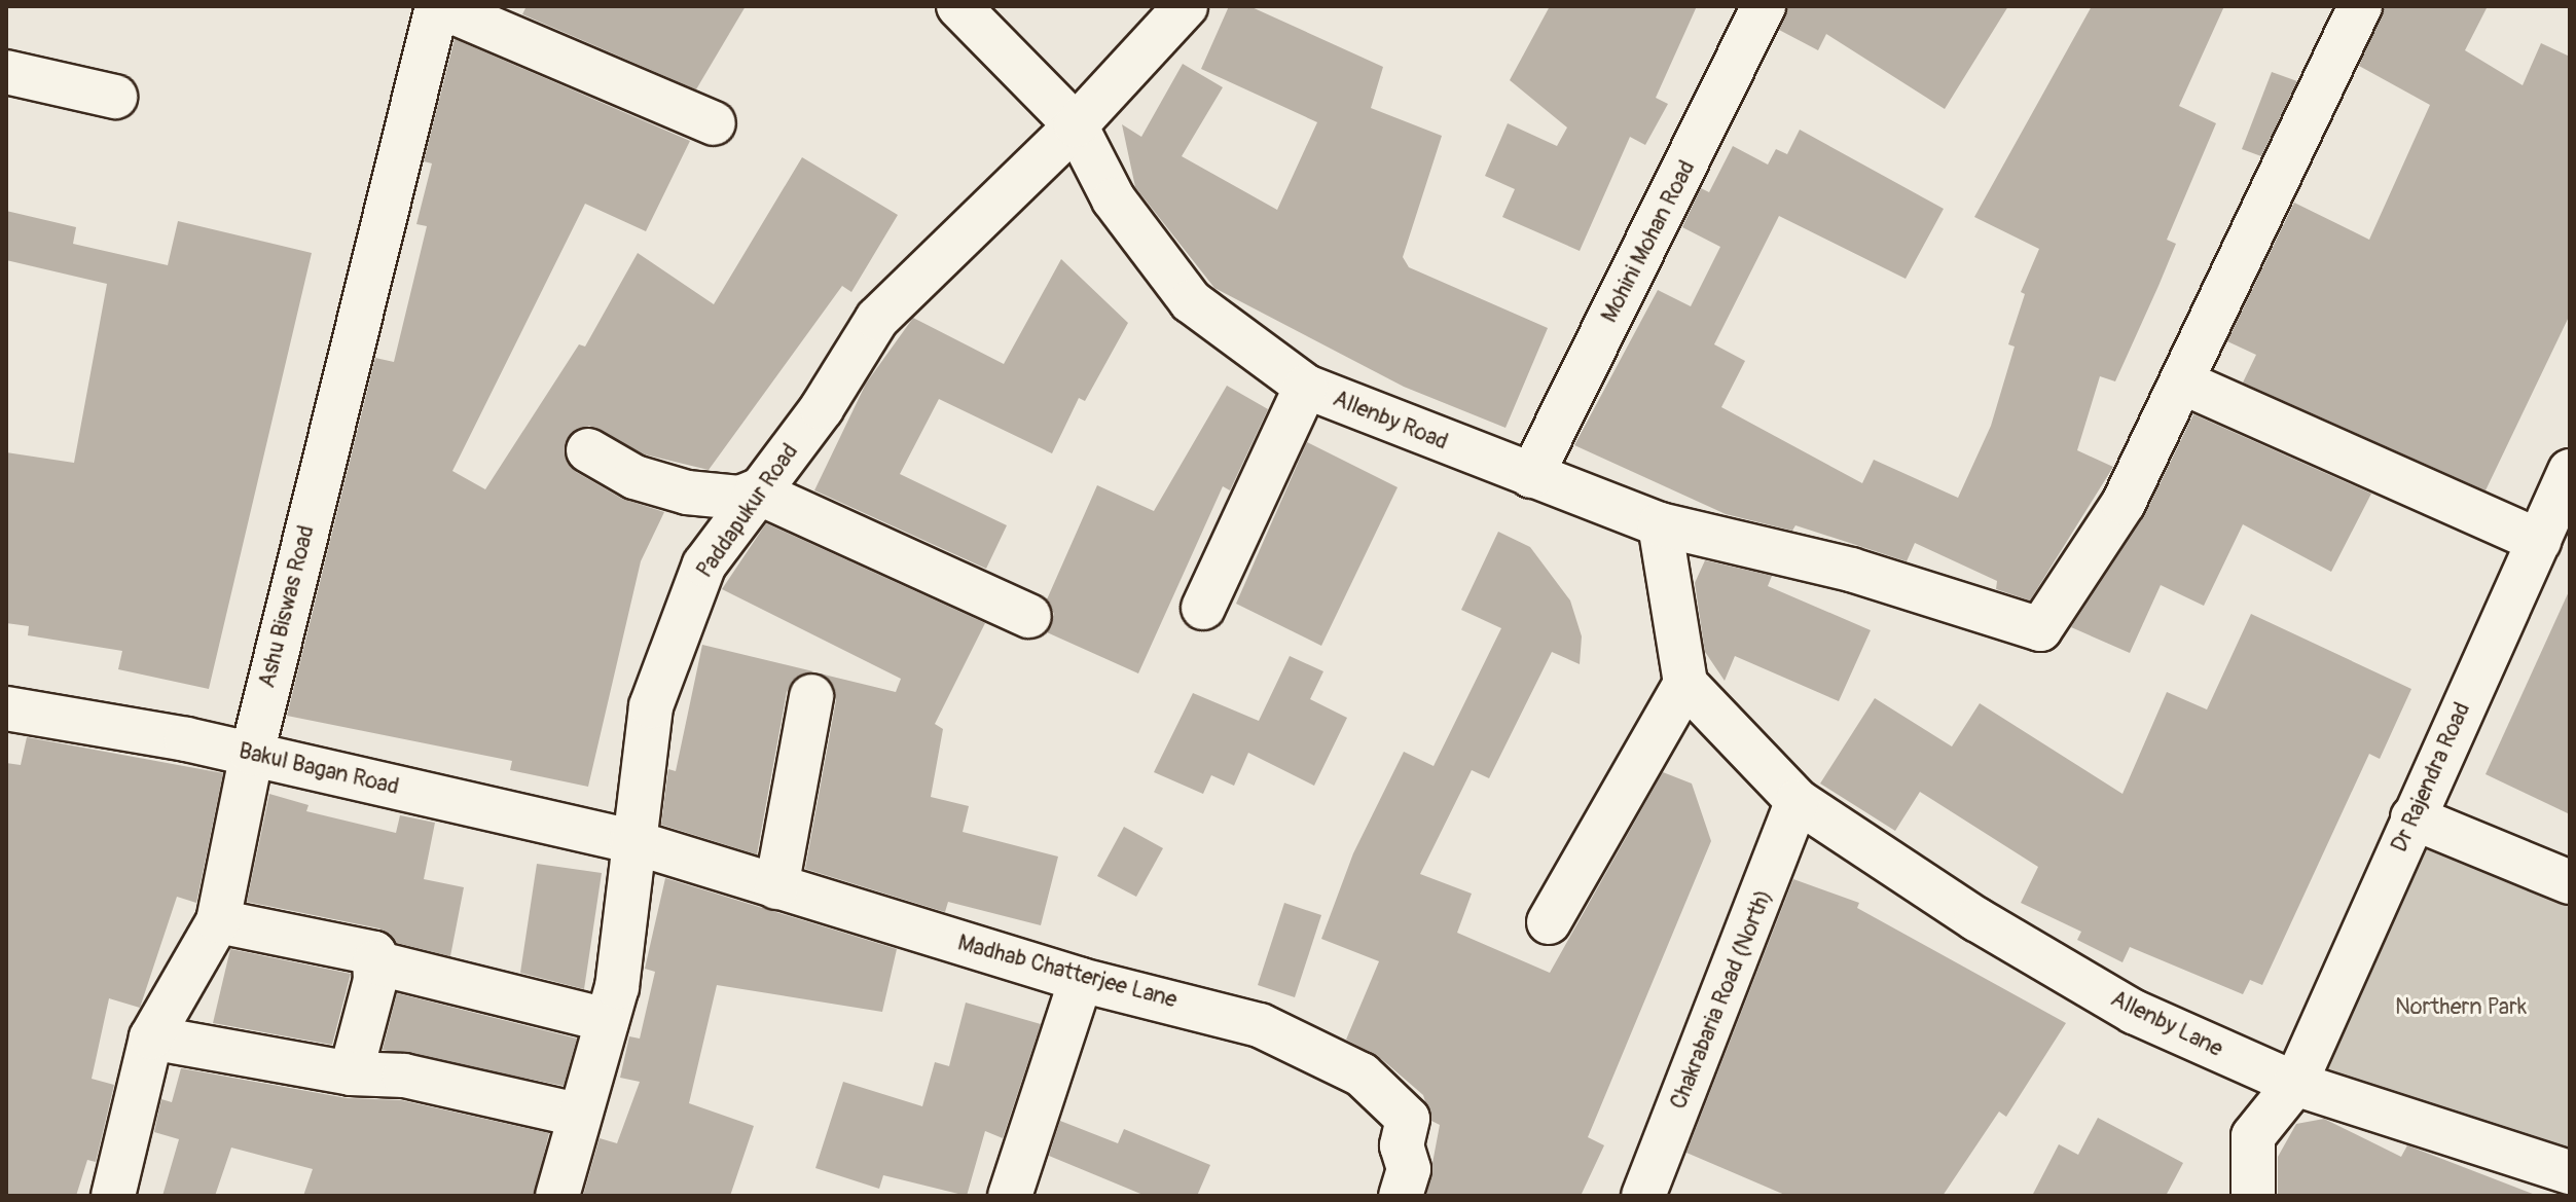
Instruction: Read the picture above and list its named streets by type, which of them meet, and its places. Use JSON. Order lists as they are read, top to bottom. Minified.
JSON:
{"streets":{"street":["Mohini Mohan Road","Allenby Road","Paddapukur Road","Ashu Biswas Road","Bakul Bagan Road","Dr Rajendra Road","Madhab Chatterjee Lane","Chakrabaria Road (North)","Allenby Lane"]},"crossings":[["Mohini Mohan Road","Allenby Road"],["Allenby Road","Paddapukur Road"],["Paddapukur Road","Bakul Bagan Road"],["Paddapukur Road","Madhab Chatterjee Lane"],["Ashu Biswas Road","Bakul Bagan Road"],["Bakul Bagan Road","Madhab Chatterjee Lane"],["Dr Rajendra Road","Allenby Lane"],["Chakrabaria Road (North)","Allenby Lane"]],"parks":["Northern Park"]}
